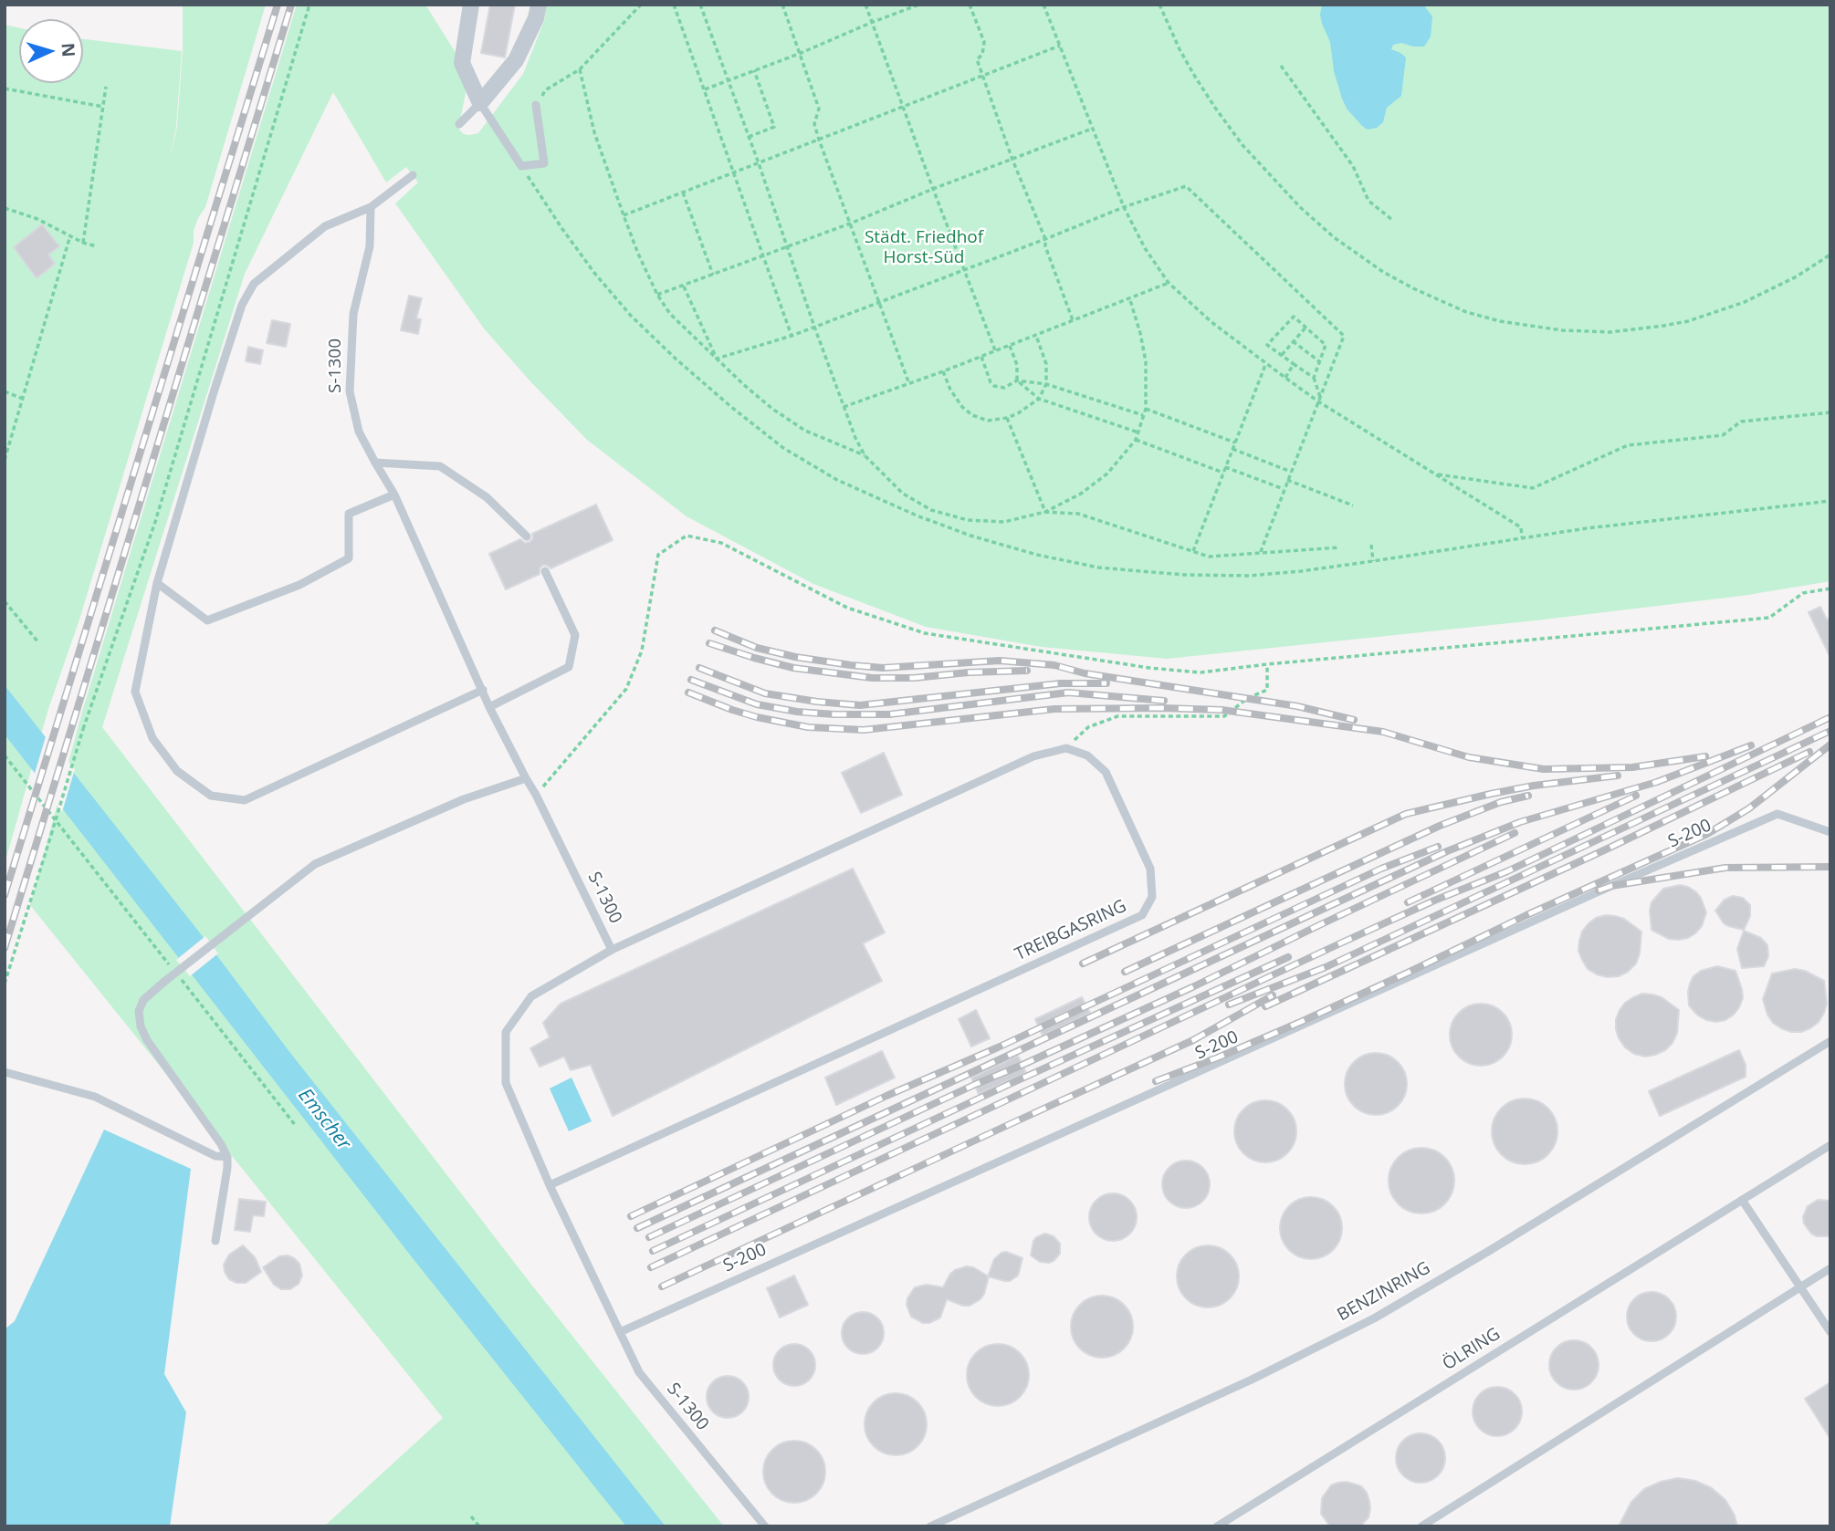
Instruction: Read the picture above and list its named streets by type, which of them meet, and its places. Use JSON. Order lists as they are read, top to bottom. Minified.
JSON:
{"streets":{"lane":["S-1300","S-200","TREIBGASRING","BENZINRING","ÖLRING"]},"crossings":[["S-1300","S-200"],["S-1300","TREIBGASRING"]],"water":["Emscher"],"parks":["Städt. Friedhof Horst-Süd"],"north":"right"}
